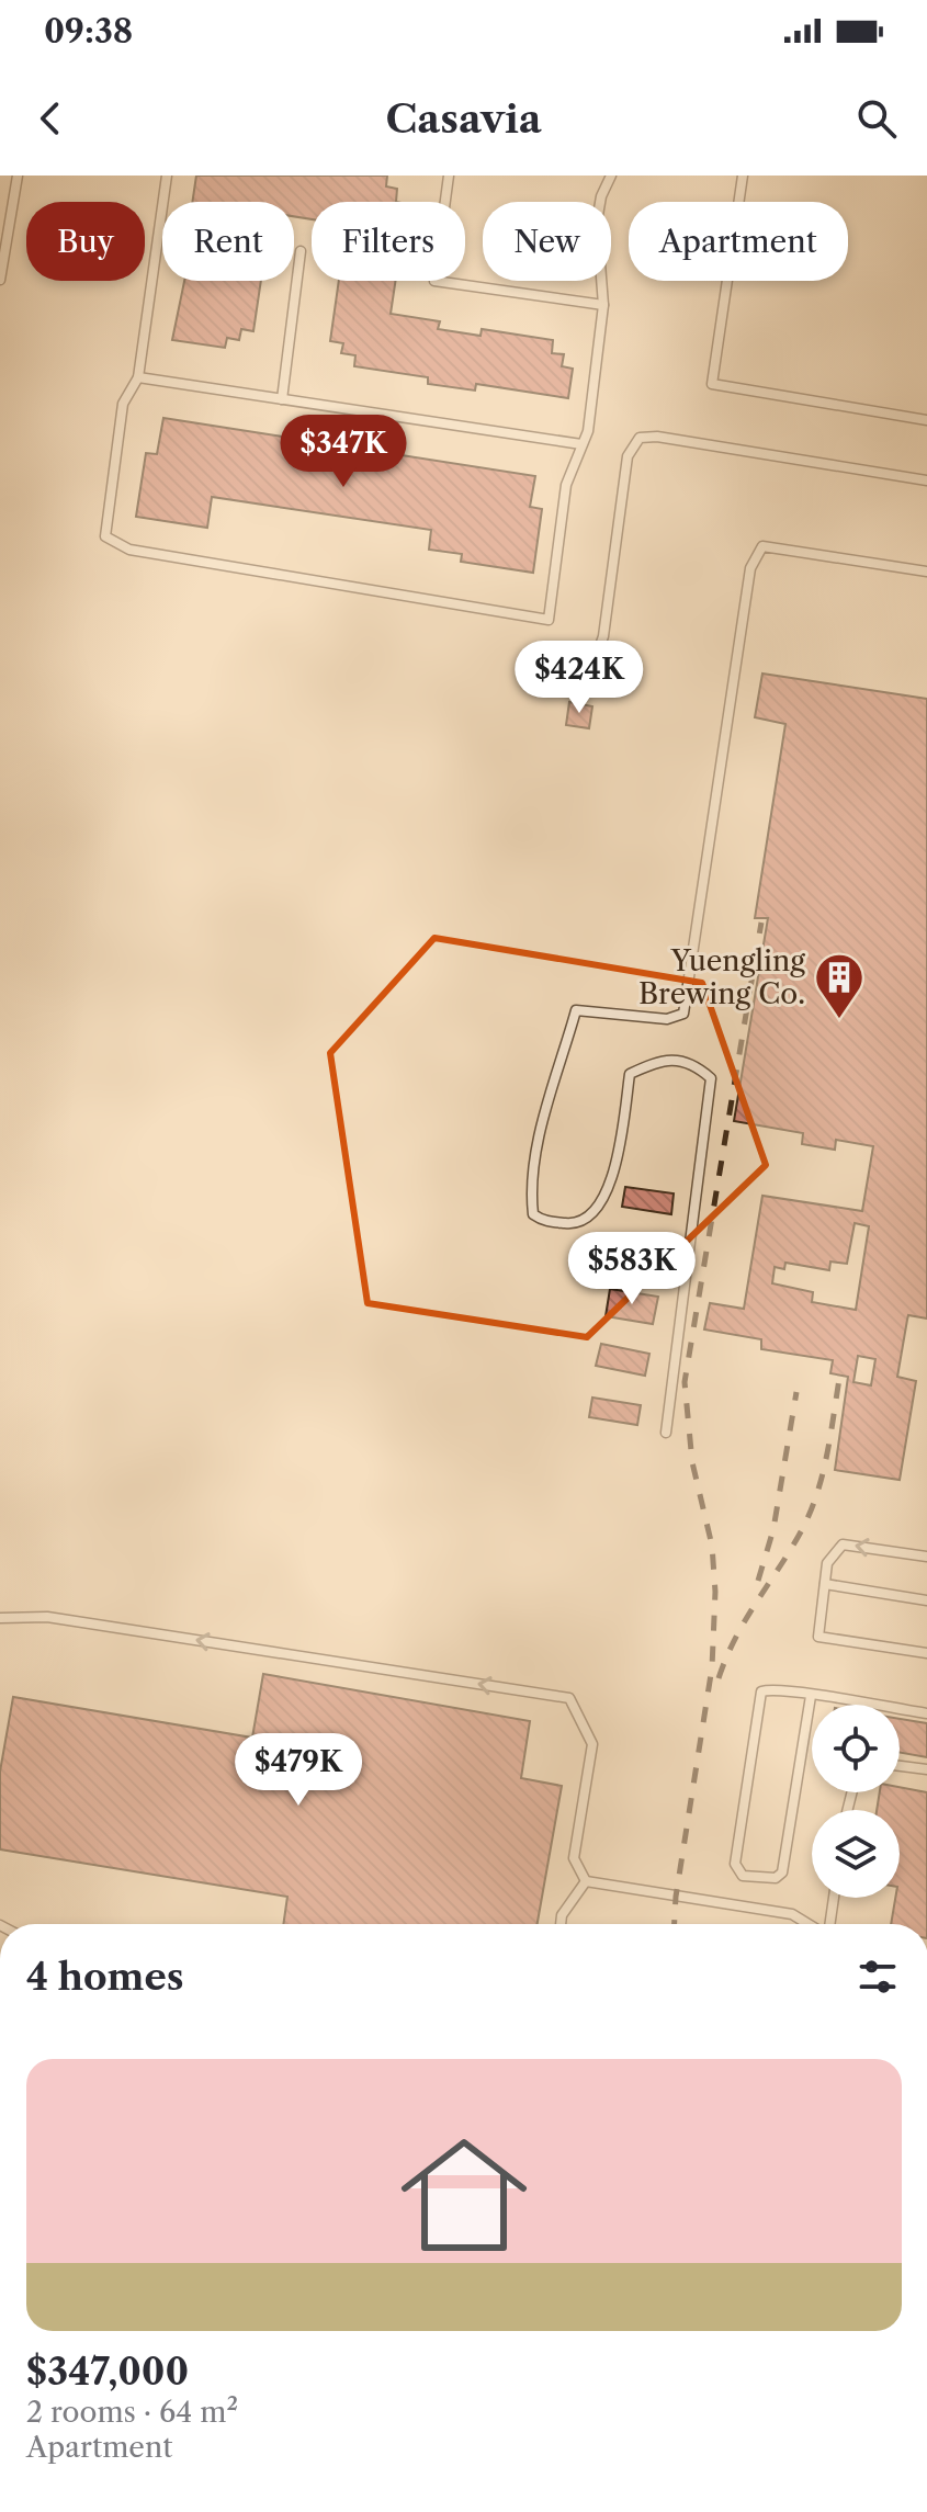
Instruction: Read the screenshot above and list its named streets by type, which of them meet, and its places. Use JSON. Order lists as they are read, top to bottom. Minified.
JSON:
{"places":{"building":["Yuengling Brewing Co."]},"page":{"status":"09:38","header":"Casavia","chip":["Buy","Rent","Filters","New","Apartment"],"price":["$347K","$424K","$583K","$479K"],"heading":"4 homes","list":[{"name":"$347,000","note":"2 rooms · 64 m² · Apartment"}]}}
